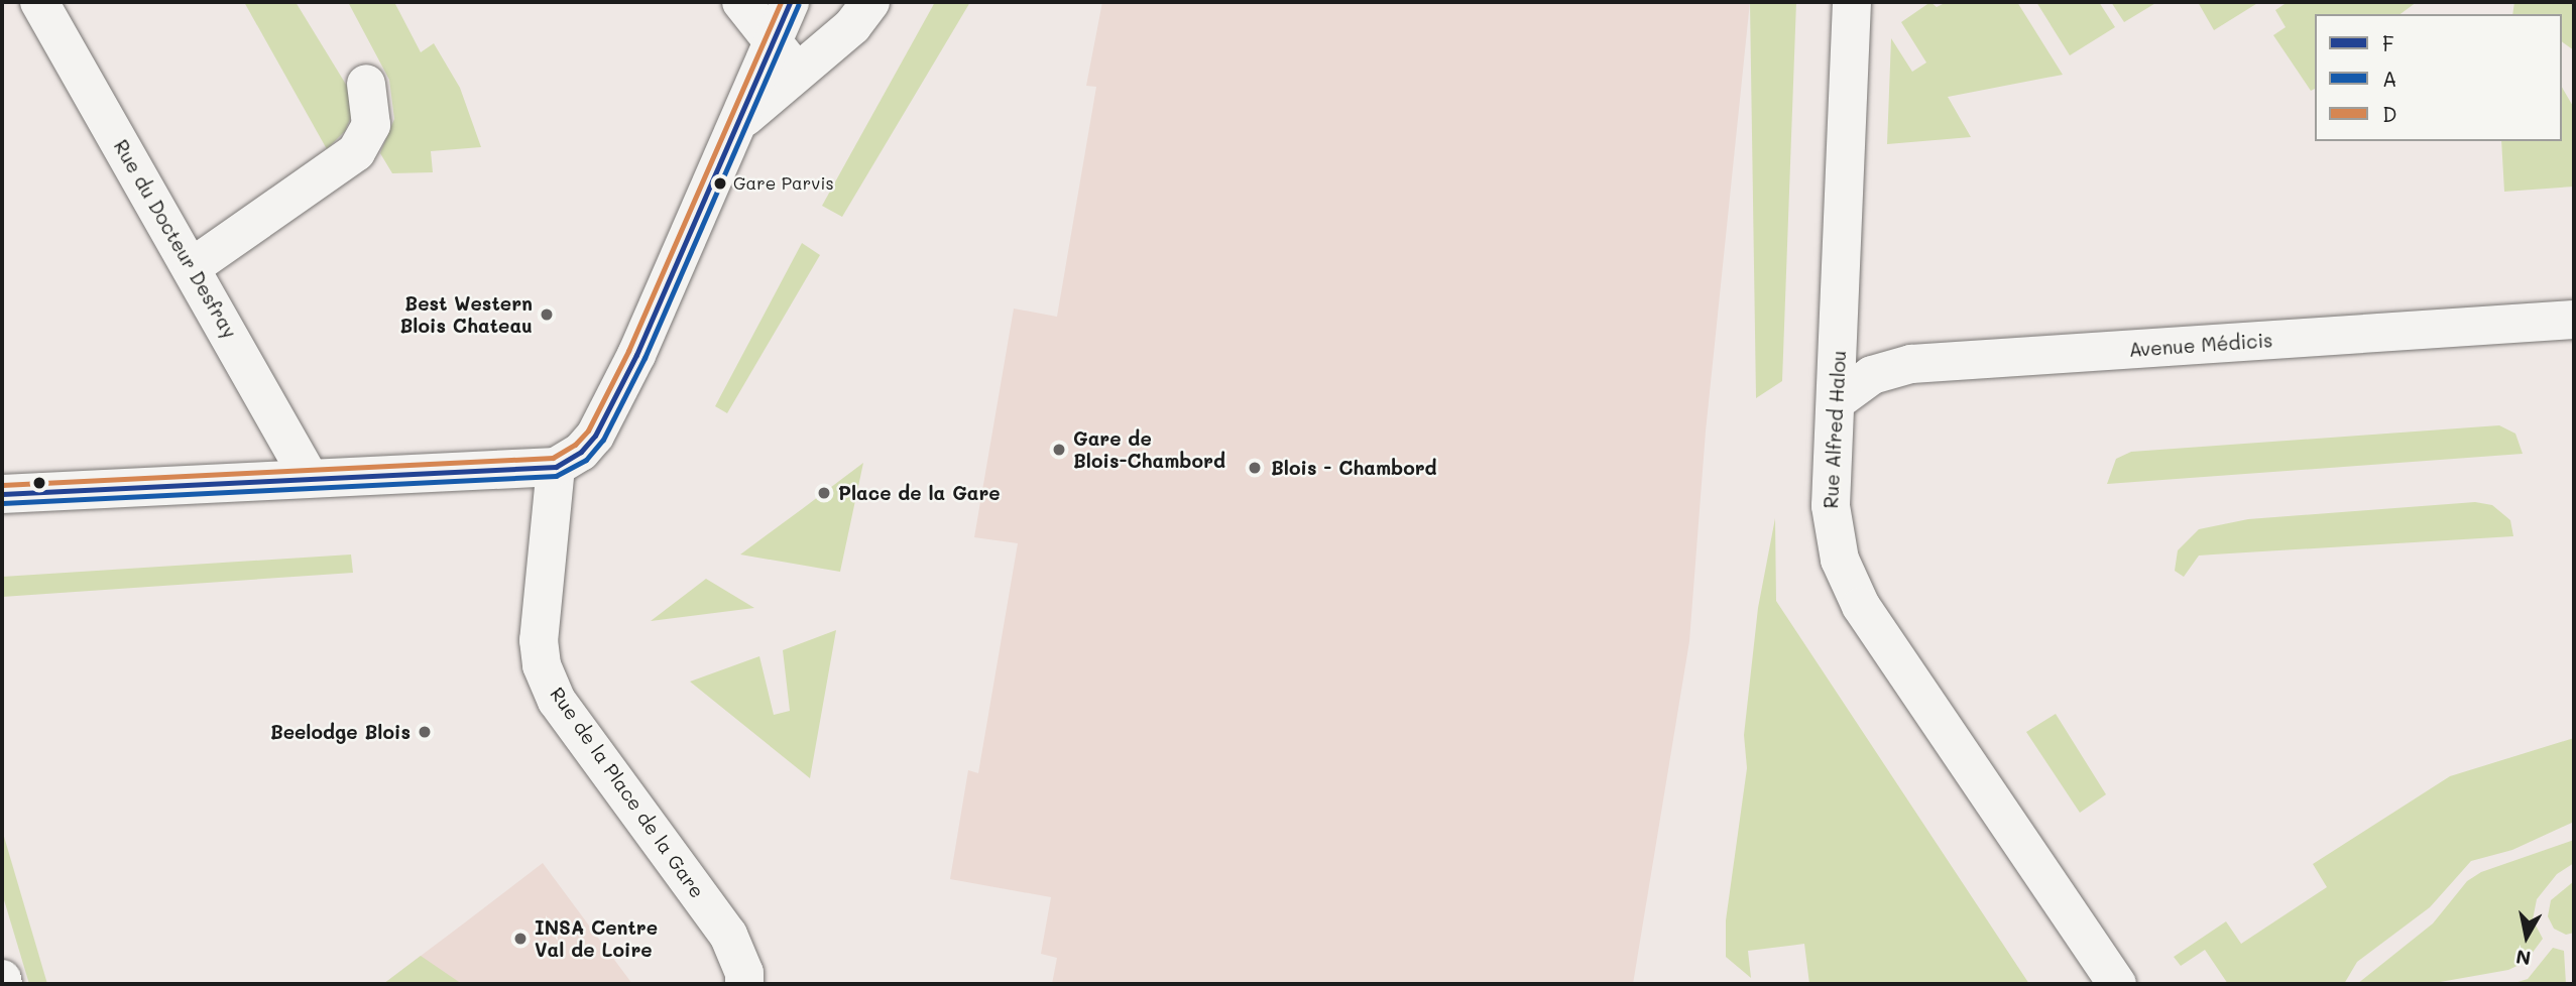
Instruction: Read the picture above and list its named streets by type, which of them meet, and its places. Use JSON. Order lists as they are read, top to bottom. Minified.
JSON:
{"streets":{"street":["Rue du Docteur Desfray","Avenue Médicis","Rue Alfred Halou","Rue de la Place de la Gare"]},"crossings":[["Avenue Médicis","Rue Alfred Halou"]],"places":["Gare Parvis","Best Western Blois Chateau","Gare de Blois-Chambord","Blois - Chambord","Place de la Gare","Beelodge Blois","INSA Centre Val de Loire"],"lines":["transit line F","transit line D","transit line A"],"legend":["F","A","D"],"north":"bottom"}
